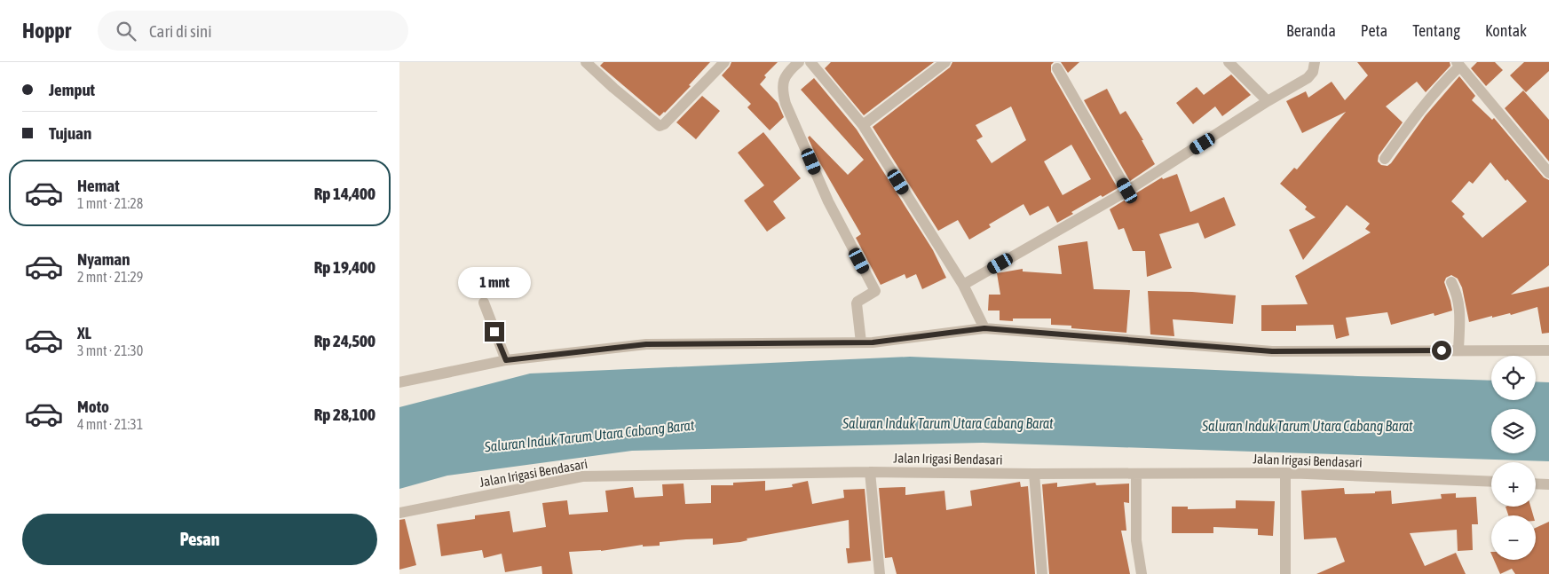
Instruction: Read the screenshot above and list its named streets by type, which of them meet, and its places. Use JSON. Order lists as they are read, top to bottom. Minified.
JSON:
{"streets":{"street":["Jalan Irigasi Bendasari"]},"water":["Saluran Induk Tarum Utara Cabang Barat"],"page":{"header":"Hoppr","search":"Cari di sini","nav":["Beranda","Peta","Tentang","Kontak"],"banner":["Jemput","Tujuan"],"list":[{"name":"Hemat","note":"1 mnt · 21:28","value":"Rp 14,400"},{"name":"Nyaman","note":"2 mnt · 21:29","value":"Rp 19,400"},{"name":"XL","note":"3 mnt · 21:30","value":"Rp 24,500"},{"name":"Moto","note":"4 mnt · 21:31","value":"Rp 28,100"}],"bubble":"1 mnt","map_buttons":["+","−"],"buttons":"Pesan"}}
